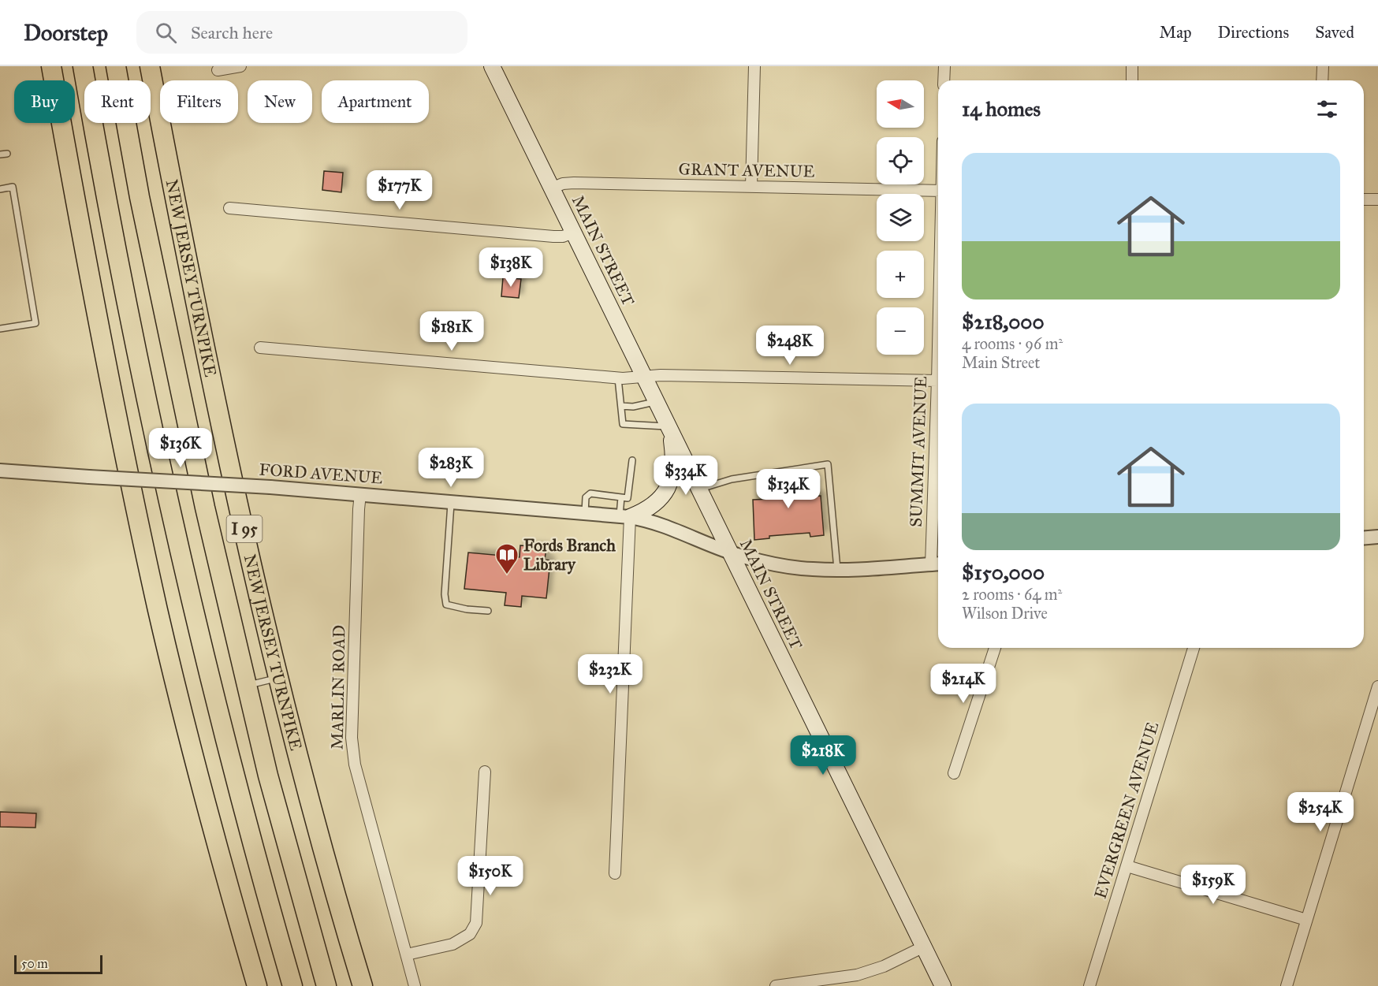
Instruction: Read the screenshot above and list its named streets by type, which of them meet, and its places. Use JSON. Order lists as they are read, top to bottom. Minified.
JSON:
{"streets":{"highway":["NEW JERSEY TURNPIKE","I 95"],"main road":["MAIN STREET"],"street":["GRANT AVENUE","SUMMIT AVENUE","FORD AVENUE","MARLIN ROAD","EVERGREEN AVENUE"]},"crossings":[["GRANT AVENUE","MAIN STREET"],["MAIN STREET","FORD AVENUE"],["SUMMIT AVENUE","FORD AVENUE"],["FORD AVENUE","MARLIN ROAD"]],"places":{"library":["Fords Branch Library"]},"scale_bar":"50 m","north":"left","page":{"header":"Doorstep","search":"Search here","nav":["Map","Directions","Saved"],"map_buttons":["+","−"],"chip":["Buy","Rent","Filters","New","Apartment"],"heading":"14 homes","list":[{"name":"$218,000","note":"4 rooms · 96 m² · Main Street"},{"name":"$150,000","note":"2 rooms · 64 m² · Wilson Drive"}],"price":["$177K","$138K","$181K","$248K","$136K","$283K","$334K","$134K","$232K","$214K","$218K","$254K","$150K","$159K"],"scale":"50 m"}}
